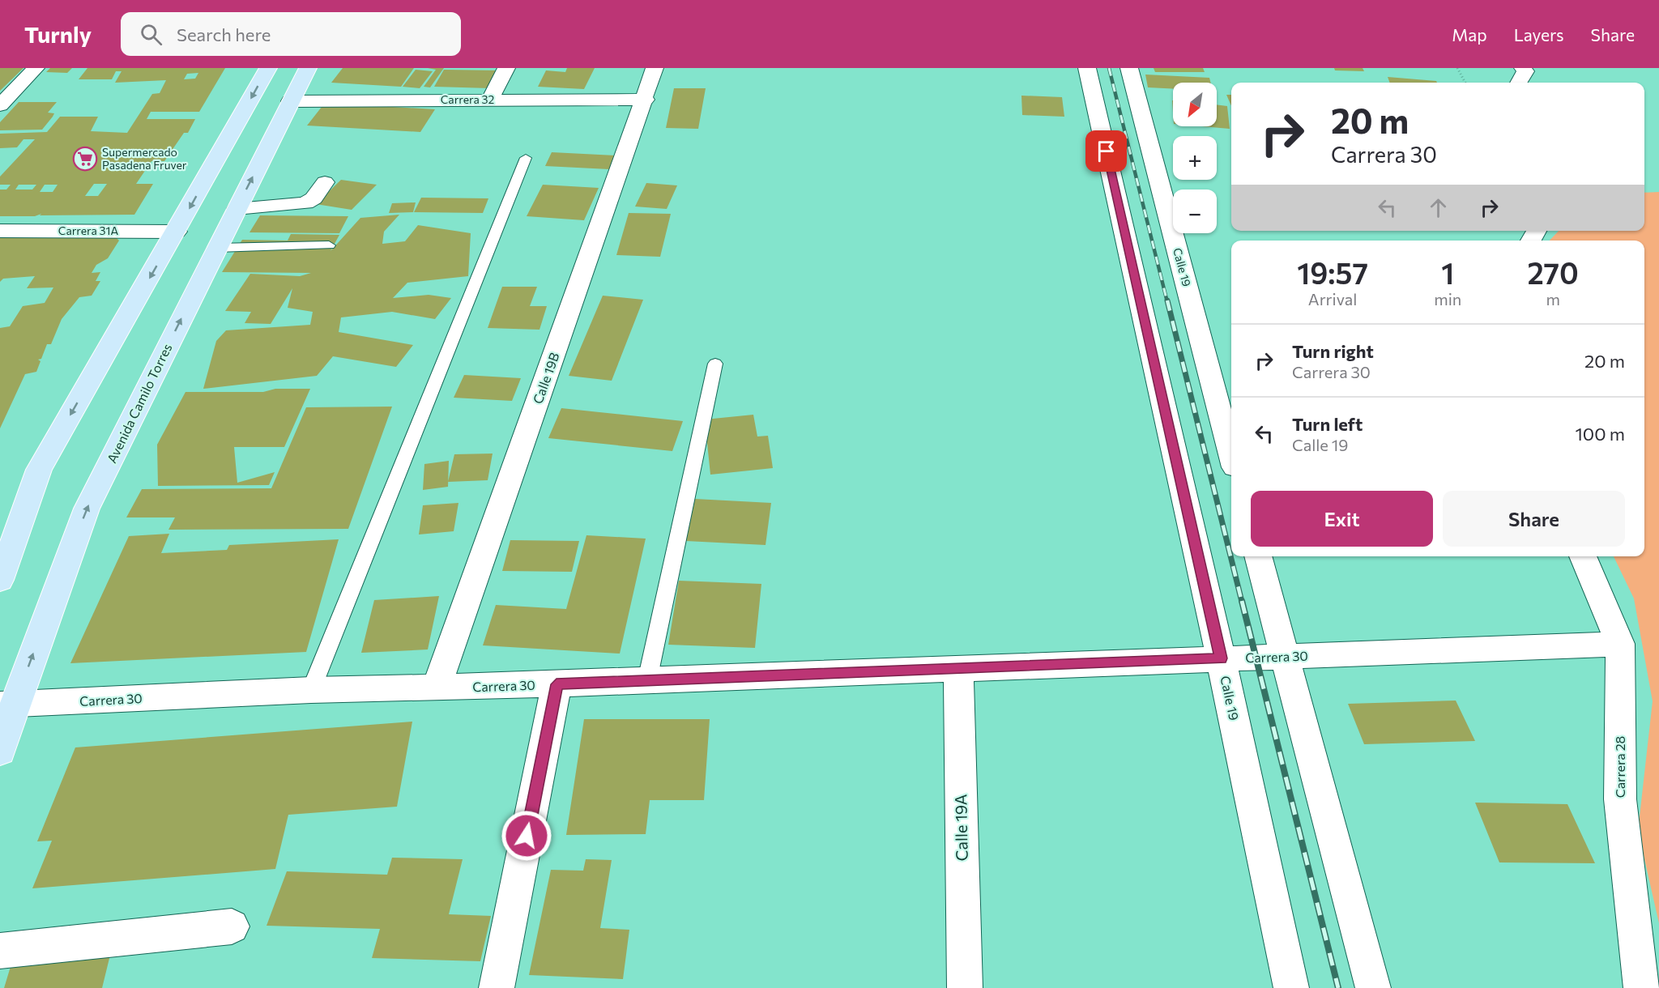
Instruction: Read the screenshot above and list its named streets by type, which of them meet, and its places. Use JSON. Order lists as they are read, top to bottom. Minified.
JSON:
{"streets":{"main road":["Avenida Camilo Torres"],"street":["Carrera 32","Carrera 31A","Calle 19","Calle 19B","Carrera 30","Carrera 28","Calle 19A"]},"crossings":[["Carrera 32","Calle 19B"],["Carrera 32","Avenida Camilo Torres"],["Calle 19","Carrera 30"],["Calle 19B","Carrera 30"],["Avenida Camilo Torres","Carrera 30"],["Carrera 30","Carrera 28"],["Carrera 30","Calle 19A"]],"places":{"supermarket":["Supermercado Pasadena Fruver"]},"north":"bottom left","page":{"header":"Turnly","search":"Search here","nav":["Map","Layers","Share"],"map_buttons":["+","−"],"turn":["20 m","Carrera 30"],"eta":["19:57","Arrival","1","min","270","m"],"list":[{"name":"Turn right","note":"Carrera 30","value":"20 m"},{"name":"Turn left","note":"Calle 19","value":"100 m"}],"buttons":["Exit","Share"]}}
